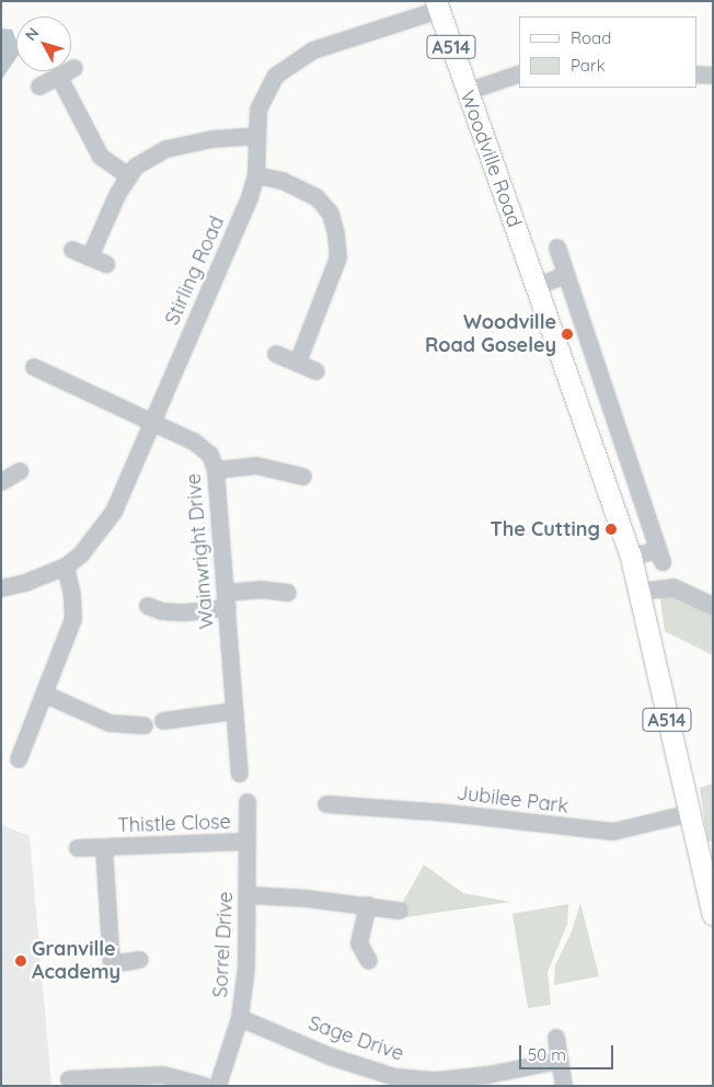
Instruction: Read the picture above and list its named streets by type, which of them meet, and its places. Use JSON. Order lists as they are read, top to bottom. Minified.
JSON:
{"streets":{"main road":["A514","Woodville Road"],"street":["Stirling Road","Wainwright Drive","Jubilee Park","Thistle Close","Sorrel Drive","Sage Drive"]},"crossings":[["A514","Woodville Road"],["A514","Jubilee Park"],["Woodville Road","Stirling Road"],["Stirling Road","Wainwright Drive"],["Thistle Close","Sorrel Drive"],["Sorrel Drive","Sage Drive"]],"places":["Woodville Road Goseley","The Cutting","Granville Academy"],"legend":["Road","Park"],"scale_bar":"50 m","north":"top left"}
